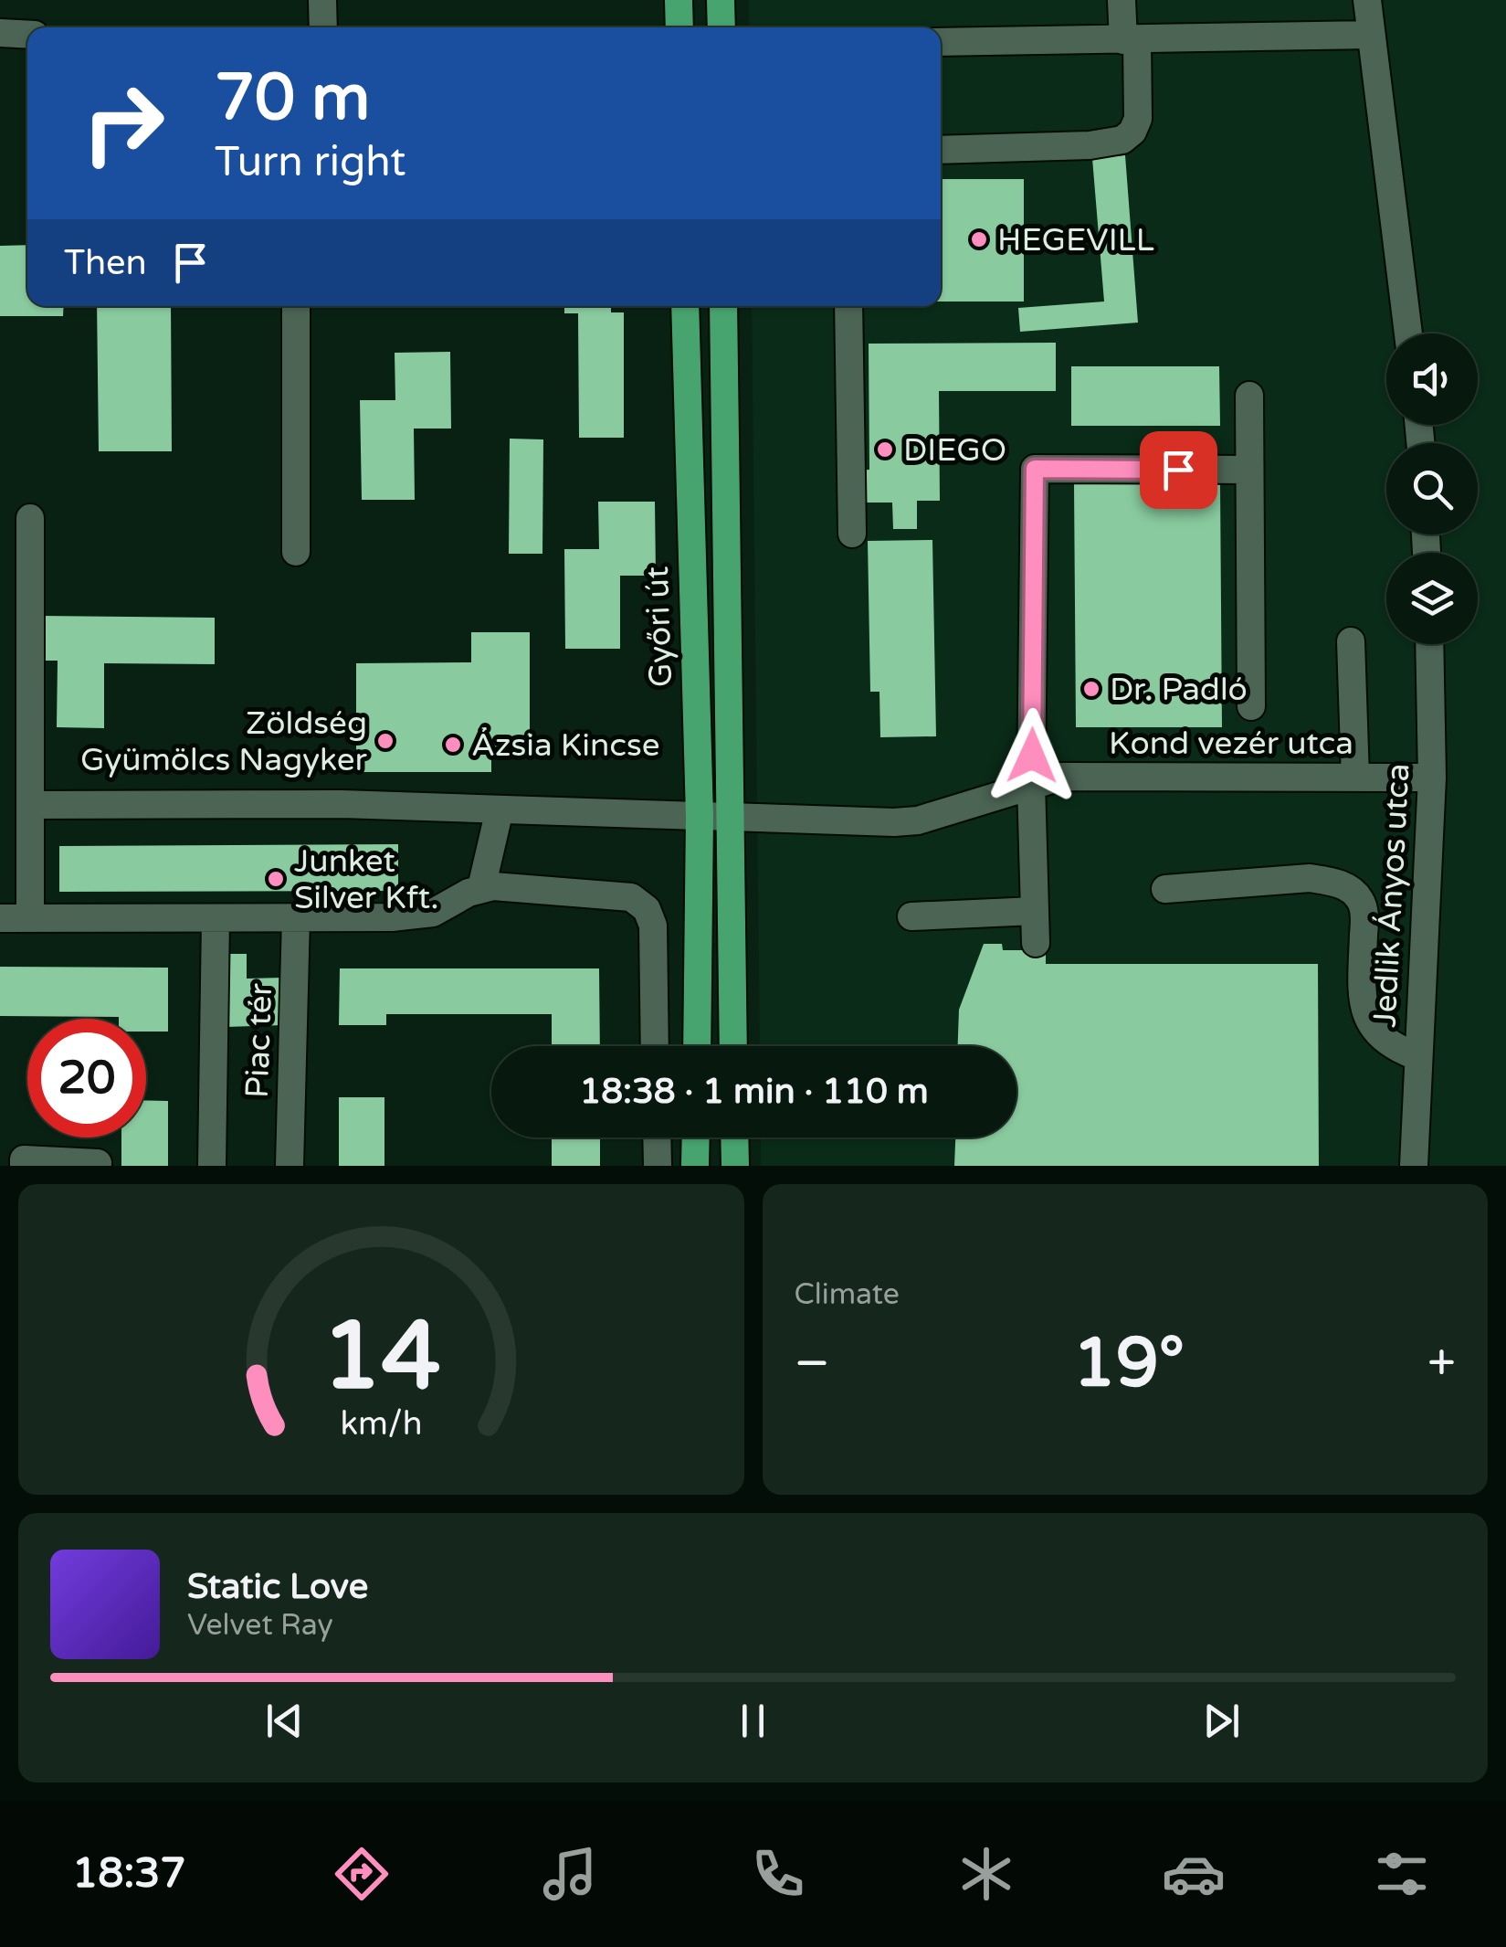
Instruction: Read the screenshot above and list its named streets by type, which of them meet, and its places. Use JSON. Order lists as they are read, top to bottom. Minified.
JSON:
{"streets":{"main road":["Győri út"],"street":["Kond vezér utca","Jedlik Ányos utca","Piac tér"]},"crossings":[["Győri út","Kond vezér utca"],["Kond vezér utca","Jedlik Ányos utca"]],"places":["HEGEVILL","DIEGO","Dr. Padló","Zöldség Gyümölcs Nagyker","Ázsia Kincse","Junket Silver Kft."],"page":{"turn":["70 m","Turn right"],"then":"Then","limit":"20","trip":"18:38 · 1 min · 110 m","tile":"Climate","heat":["−","19°","+"],"song":["Static Love","Velvet Ray"],"tabs":"18:37","gauge":["14","km/h"]}}
